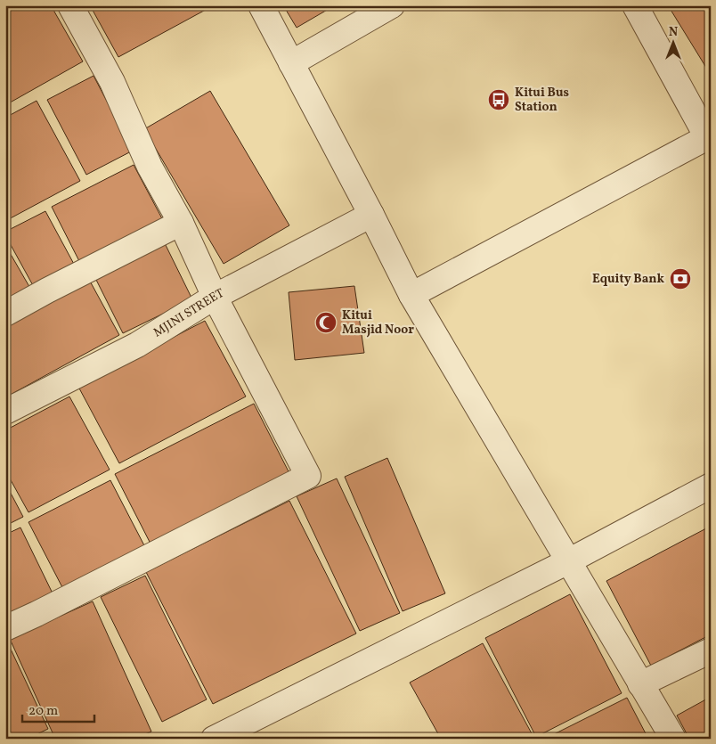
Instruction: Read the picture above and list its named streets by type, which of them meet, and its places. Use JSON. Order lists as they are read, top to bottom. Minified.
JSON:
{"streets":{"street":["MJINI STREET"]},"places":{"bus stop":["Kitui Bus Station"],"bank":["Equity Bank"],"mosque":["Kitui Masjid Noor"]},"scale_bar":"20 m","north":"top"}
